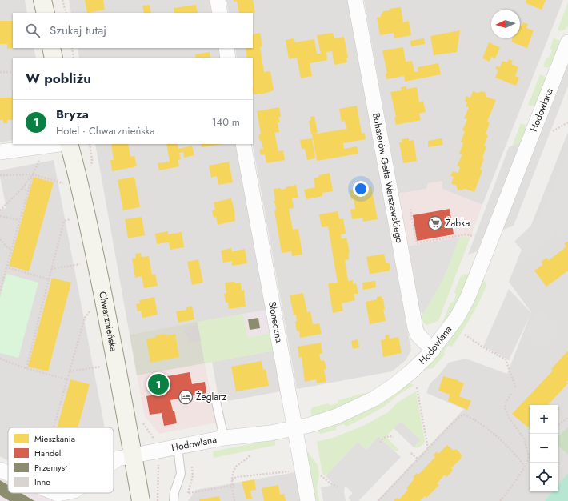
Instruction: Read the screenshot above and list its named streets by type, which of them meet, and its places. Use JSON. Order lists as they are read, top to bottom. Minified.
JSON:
{"streets":{"main road":["Chwarznieńska"],"street":["Hodowlana","Bohaterów Getta Warszawskiego","Słoneczna"]},"crossings":[["Hodowlana","Bohaterów Getta Warszawskiego"],["Hodowlana","Chwarznieńska"],["Hodowlana","Słoneczna"]],"places":{"supermarket":["Żabka"],"hotel":["Żeglarz"]},"legend":["Mieszkania","Handel","Przemysł","Inne"],"north":"left","page":{"search":"Szukaj tutaj","heading":"W pobliżu","list":[{"mark":"1","name":"Bryza","note":"Hotel · Chwarznieńska","value":"140 m"}],"pins":"1","map_buttons":["+","−"]}}
